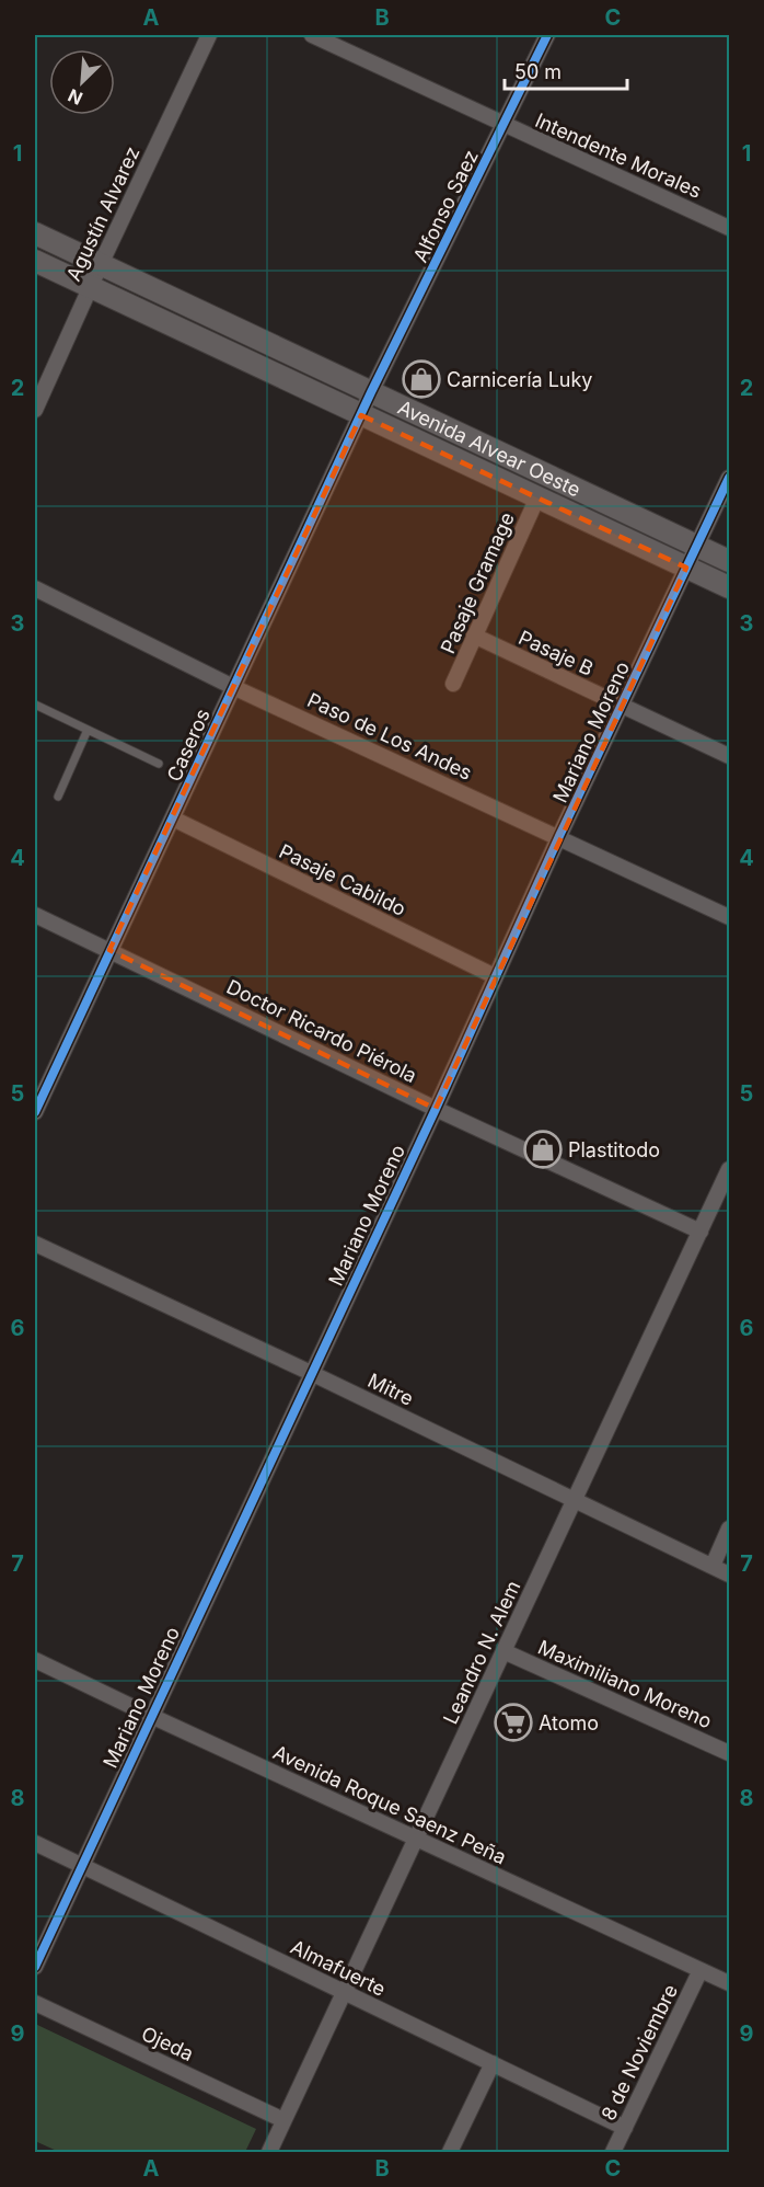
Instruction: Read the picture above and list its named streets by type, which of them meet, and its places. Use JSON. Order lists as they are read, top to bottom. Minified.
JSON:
{"streets":{"main road":["Avenida Alvear Oeste"],"street":["Intendente Morales","Alfonso Saez","Agustín Alvarez","Pasaje Gramage","Pasaje B","Mariano Moreno","Paso de Los Andes","Caseros","Pasaje Cabildo","Doctor Ricardo Piérola","Mitre","Leandro N. Alem","Maximiliano Moreno","Avenida Roque Saenz Peña","Almafuerte","Ojeda","8 de Noviembre"]},"crossings":[["Intendente Morales","Alfonso Saez"],["Alfonso Saez","Avenida Alvear Oeste"],["Alfonso Saez","Caseros"],["Agustín Alvarez","Avenida Alvear Oeste"],["Avenida Alvear Oeste","Pasaje Gramage"],["Avenida Alvear Oeste","Mariano Moreno"],["Avenida Alvear Oeste","Caseros"],["Pasaje Gramage","Pasaje B"],["Pasaje B","Mariano Moreno"],["Mariano Moreno","Paso de Los Andes"],["Mariano Moreno","Pasaje Cabildo"],["Mariano Moreno","Doctor Ricardo Piérola"],["Mariano Moreno","Mitre"],["Mariano Moreno","Avenida Roque Saenz Peña"],["Mariano Moreno","Almafuerte"],["Paso de Los Andes","Caseros"],["Caseros","Pasaje Cabildo"],["Caseros","Doctor Ricardo Piérola"],["Doctor Ricardo Piérola","Leandro N. Alem"],["Mitre","Leandro N. Alem"],["Leandro N. Alem","Maximiliano Moreno"],["Leandro N. Alem","Avenida Roque Saenz Peña"],["Leandro N. Alem","Almafuerte"],["Leandro N. Alem","Ojeda"],["Avenida Roque Saenz Peña","8 de Noviembre"],["Almafuerte","8 de Noviembre"]],"places":{"shop":["Carnicería Luky","Plastitodo"],"supermarket":["Atomo"]},"scale_bar":"50 m","north":"bottom left","grid":{"columns":["A","B","C"],"rows":["1","2","3","4","5","6","7","8","9"]}}
